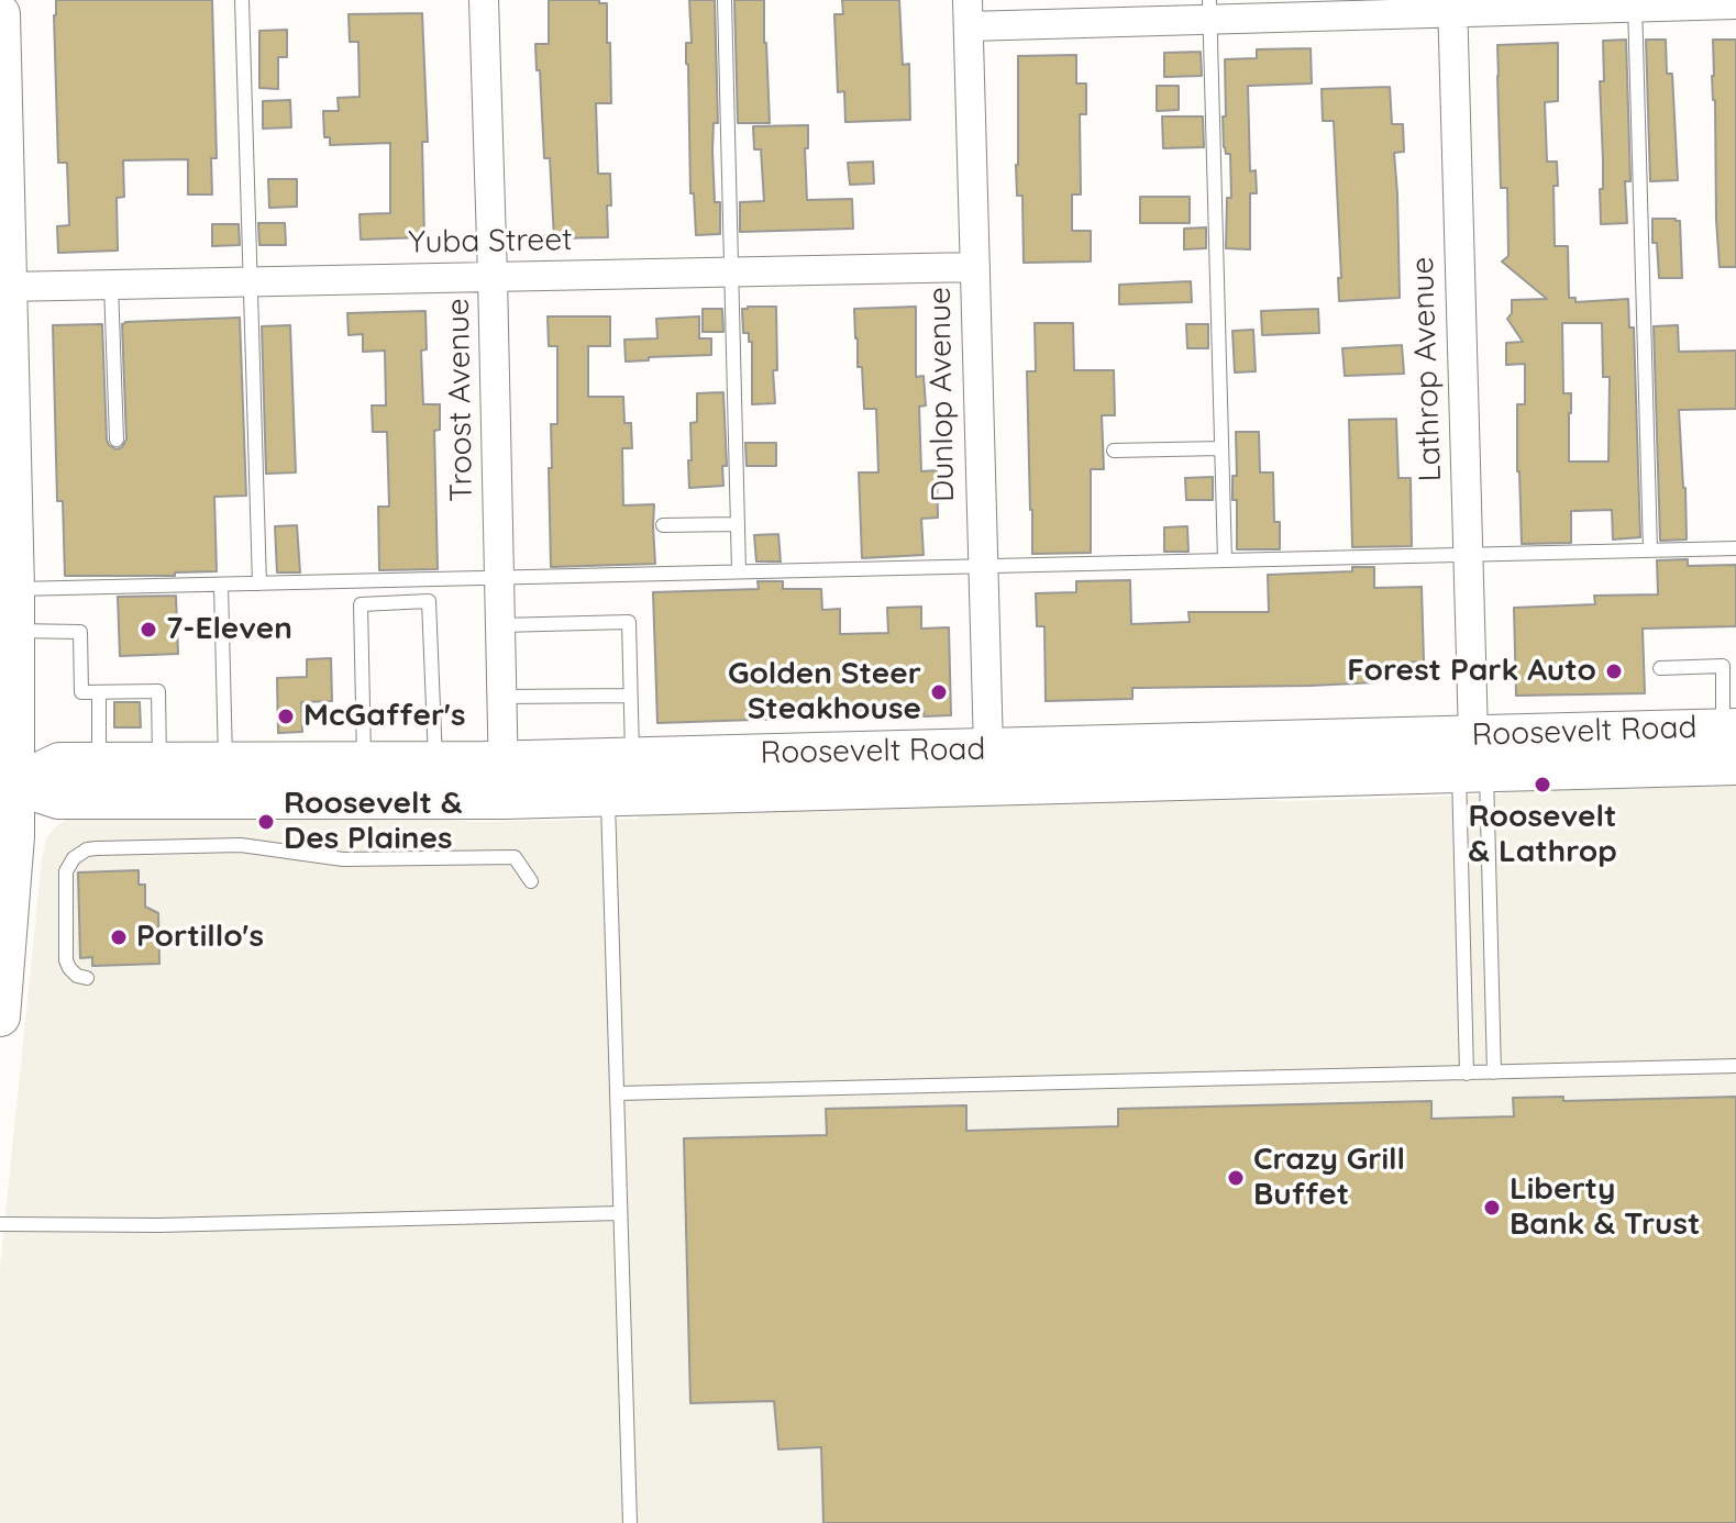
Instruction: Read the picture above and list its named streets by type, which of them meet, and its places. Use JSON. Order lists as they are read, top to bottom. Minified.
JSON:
{"streets":{"main road":["Roosevelt Road"],"street":["Yuba Street","Lathrop Avenue","Dunlop Avenue","Troost Avenue"]},"crossings":[["Yuba Street","Dunlop Avenue"],["Yuba Street","Troost Avenue"],["Lathrop Avenue","Roosevelt Road"],["Dunlop Avenue","Roosevelt Road"],["Troost Avenue","Roosevelt Road"]],"places":["7-Eleven","Forest Park Auto","Golden Steer Steakhouse","McGaffer's","Roosevelt & Lathrop","Roosevelt & Des Plaines","Portillo's","Crazy Grill Buffet","Liberty Bank & Trust"]}
